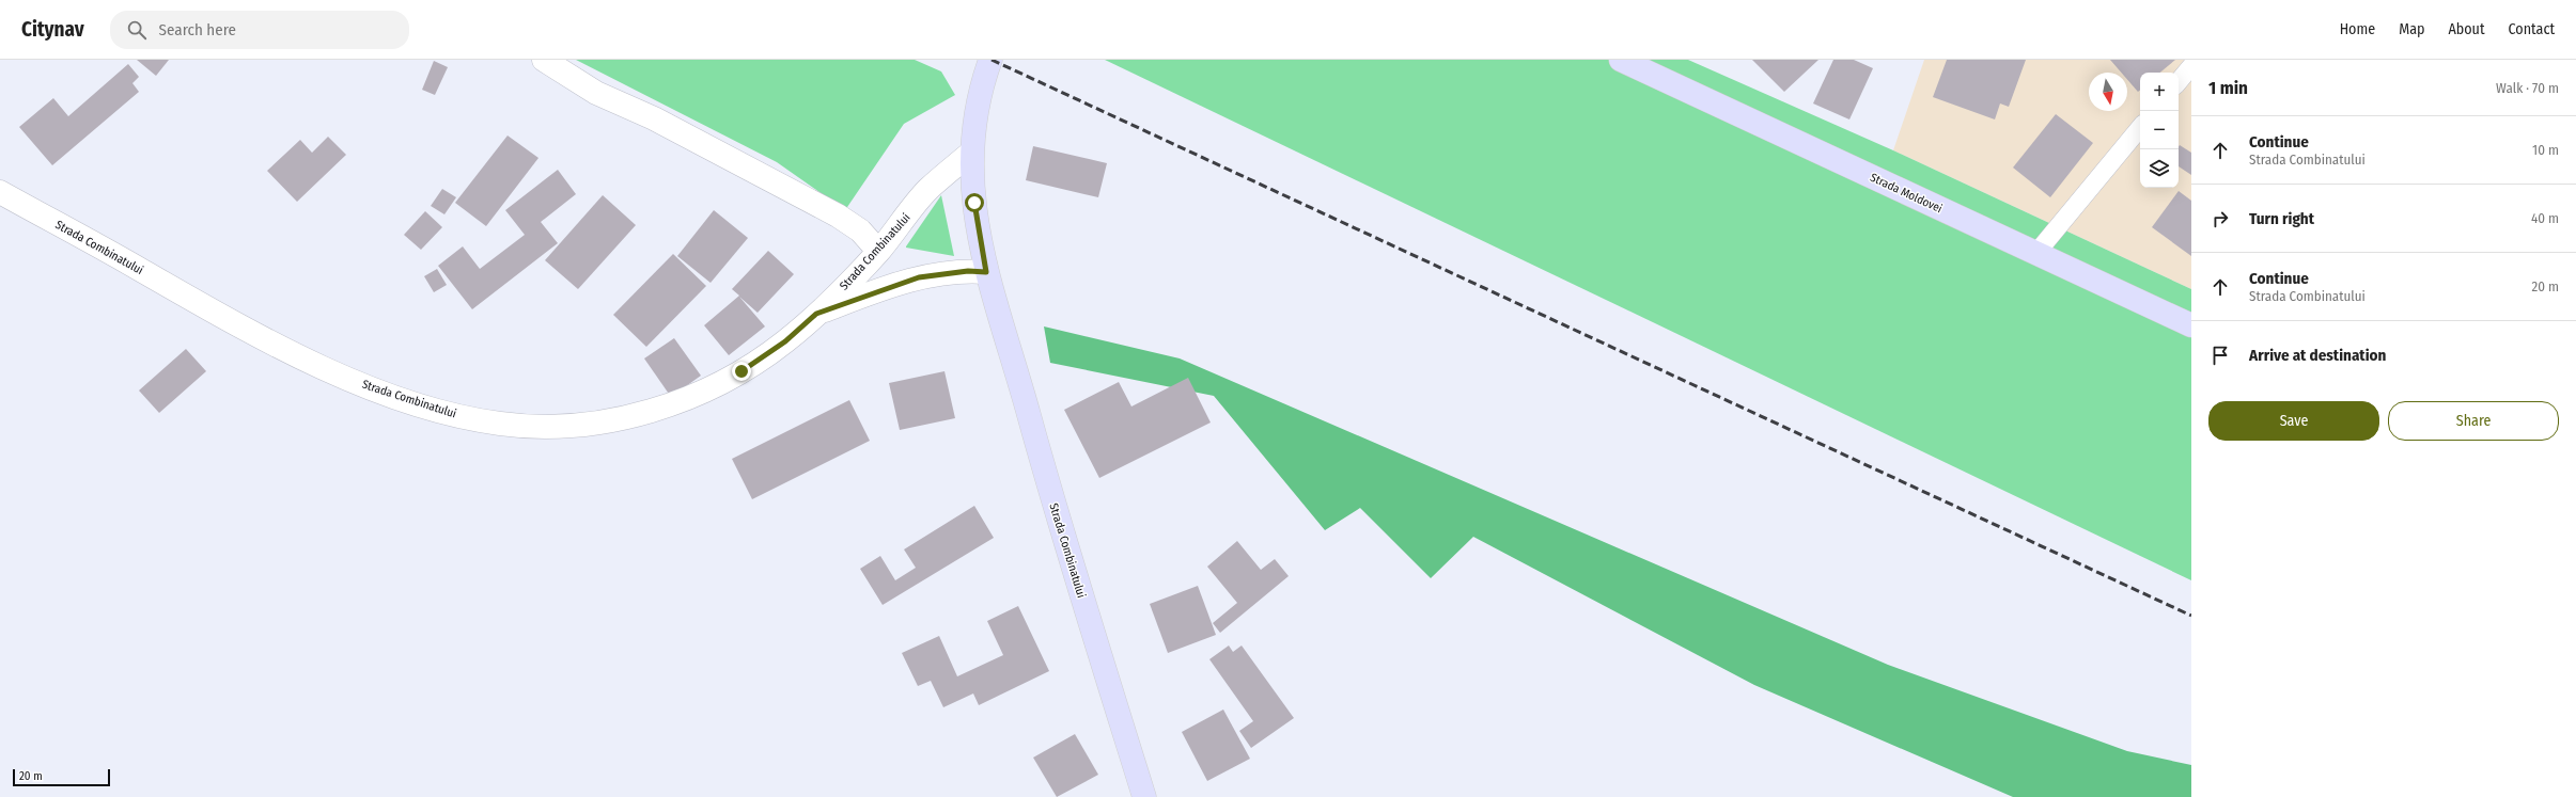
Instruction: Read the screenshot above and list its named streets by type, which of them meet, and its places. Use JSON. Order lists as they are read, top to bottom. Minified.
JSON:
{"streets":{"main road":["Strada Moldovei","Strada Combinatului"]},"scale_bar":"20 m","north":"bottom","page":{"header":"Citynav","search":"Search here","nav":["Home","Map","About","Contact"],"heading":["1 min","Walk · 70 m"],"map_buttons":["+","−"],"list":[["Continue","Strada Combinatului","10 m"],["Turn right","40 m"],["Continue","Strada Combinatului","20 m"],"Arrive at destination"],"buttons":["Save","Share"],"scale":"20 m"}}
